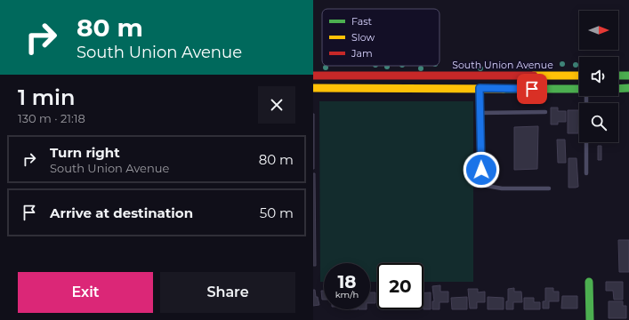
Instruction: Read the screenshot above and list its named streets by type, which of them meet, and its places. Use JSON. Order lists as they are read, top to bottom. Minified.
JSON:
{"streets":{"main road":["South Union Avenue"]},"legend":["Fast","Slow","Jam"],"north":"right","page":{"turn":["80 m","South Union Avenue"],"heading":["1 min","130 m · 21:18"],"list":[{"name":"Turn right","note":"South Union Avenue","value":"80 m"},{"name":"Arrive at destination","value":"50 m"}],"speed":"18 km/h","limit":"20","buttons":["Exit","Share"]}}
